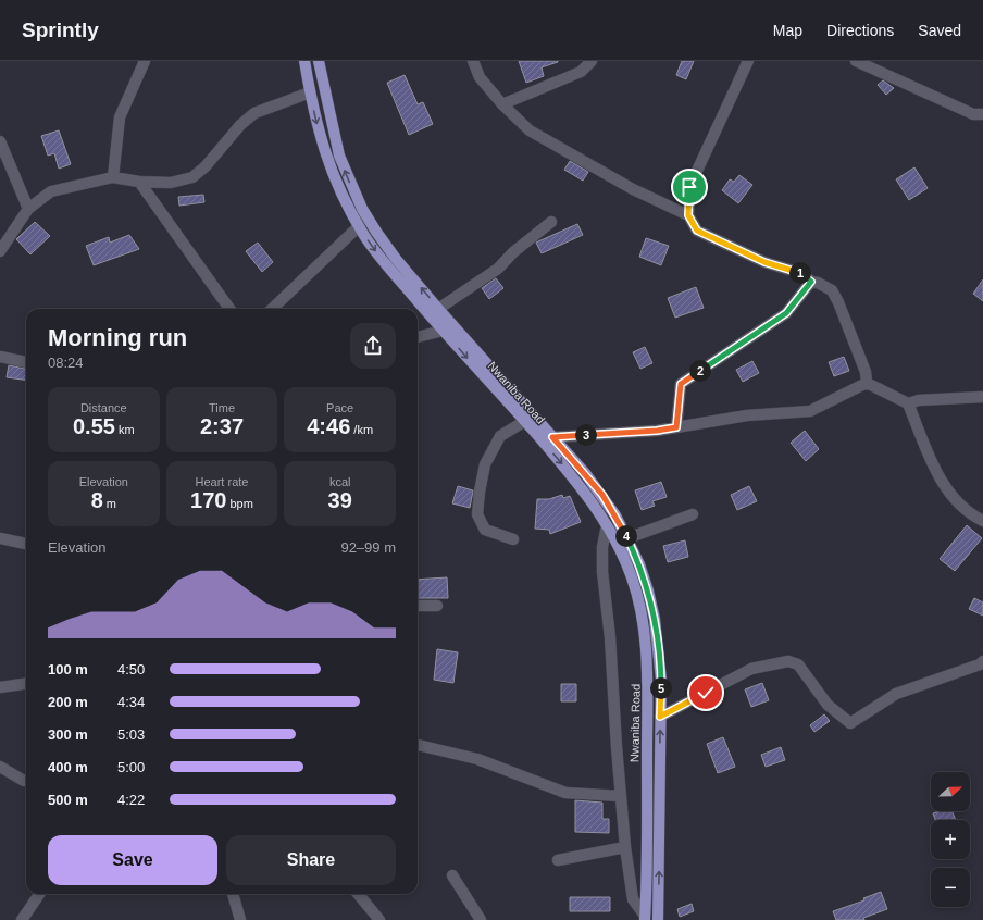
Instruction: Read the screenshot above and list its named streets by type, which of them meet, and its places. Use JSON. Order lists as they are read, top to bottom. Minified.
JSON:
{"streets":{"main road":["Nwaniba Road"]},"north":"right","page":{"header":"Sprintly","nav":["Map","Directions","Saved"],"pins":["1","2","3","4","5"],"heading":["Morning run","08:24"],"stats":[["Distance","0.55 km"],["Time","2:37"],["Pace","4:46 /km"],["Elevation","8 m"],["Heart rate","170 bpm"],["kcal","39"]],"chart":["Elevation","92–99 m"],"list":[{"name":"100 m","note":"4:50"},{"name":"200 m","note":"4:34"},{"name":"300 m","note":"5:03"},{"name":"400 m","note":"5:00"},{"name":"500 m","note":"4:22"}],"map_buttons":["+","−"],"buttons":["Save","Share"]}}
